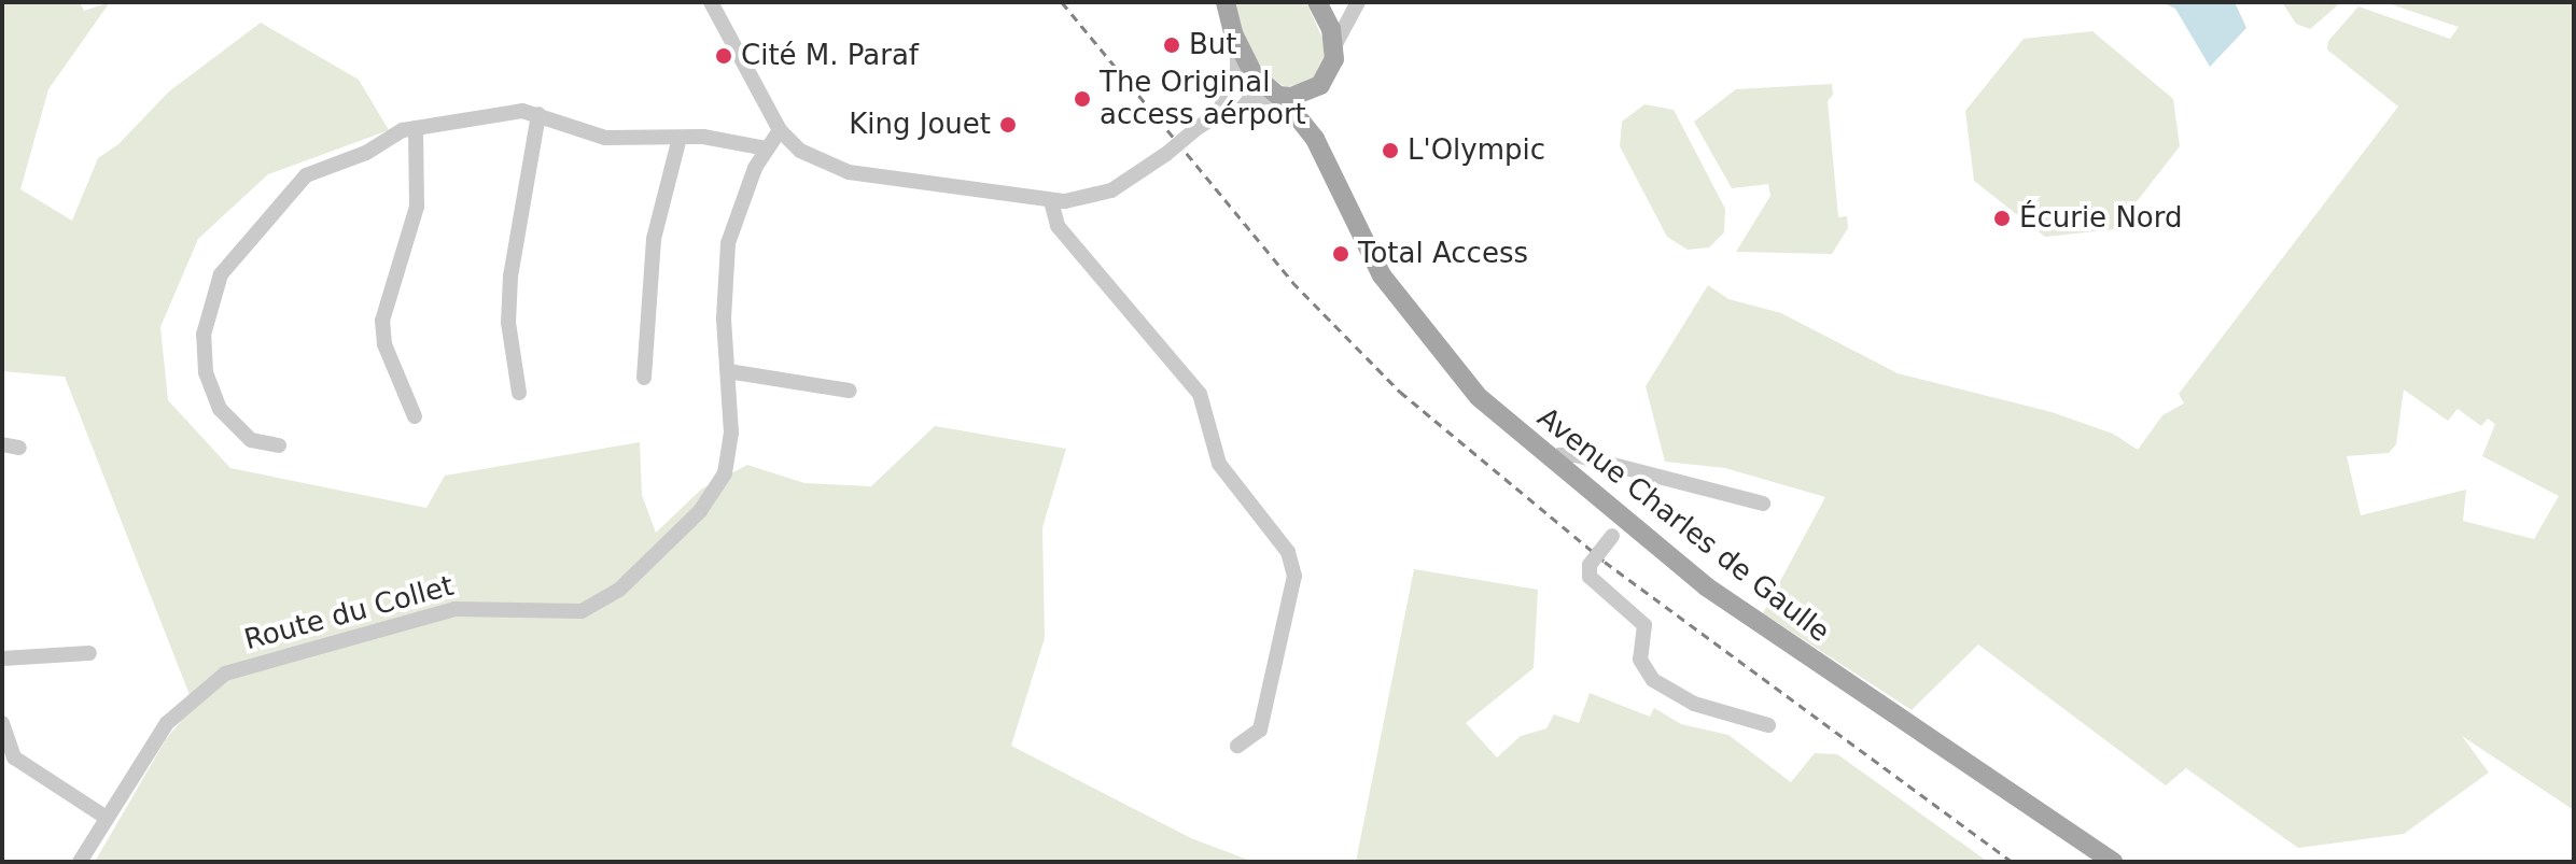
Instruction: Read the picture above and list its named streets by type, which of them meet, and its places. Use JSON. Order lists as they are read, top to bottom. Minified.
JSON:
{"streets":{"main road":["Avenue Charles de Gaulle"],"street":["Route du Collet"]},"places":["But","Cité M. Paraf","The Original access aérport","King Jouet","L'Olympic","Écurie Nord","Total Access"]}
